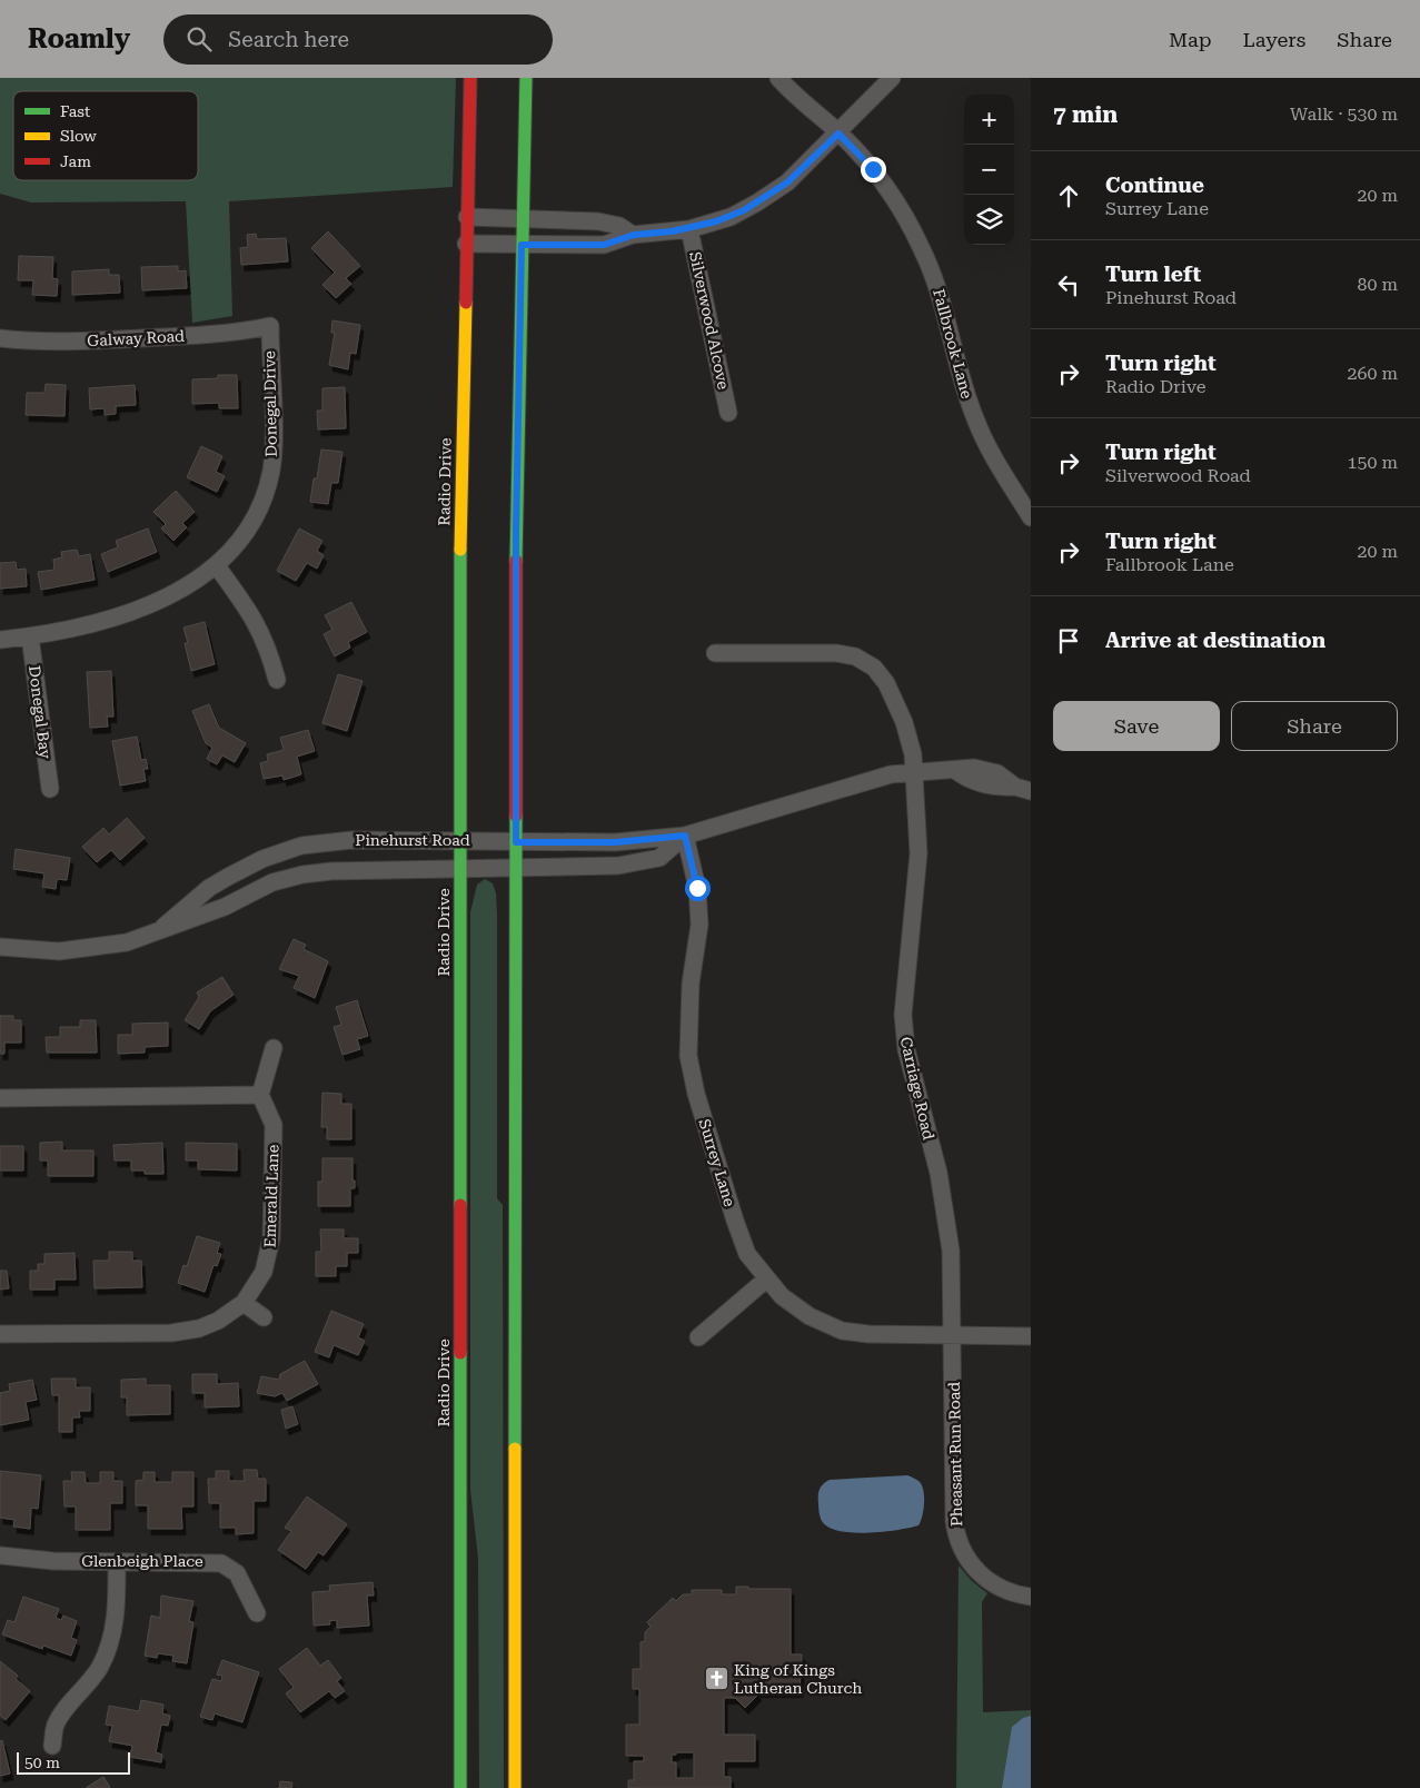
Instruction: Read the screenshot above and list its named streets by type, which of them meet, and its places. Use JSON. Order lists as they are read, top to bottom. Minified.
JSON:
{"streets":{"main road":["Radio Drive"],"street":["Silverwood Alcove","Galway Road","Fallbrook Lane","Donegal Drive","Donegal Bay","Pinehurst Road","Carriage Road","Surrey Lane","Emerald Lane","Pheasant Run Road","Glenbeigh Place"]},"crossings":[["Galway Road","Donegal Drive"],["Donegal Drive","Donegal Bay"],["Radio Drive","Pinehurst Road"],["Pinehurst Road","Carriage Road"],["Pinehurst Road","Surrey Lane"],["Carriage Road","Surrey Lane"],["Carriage Road","Pheasant Run Road"],["Surrey Lane","Pheasant Run Road"]],"places":{"church":["King of Kings Lutheran Church"]},"legend":["Fast","Slow","Jam"],"scale_bar":"50 m","page":{"header":"Roamly","search":"Search here","nav":["Map","Layers","Share"],"heading":["7 min","Walk · 530 m"],"map_buttons":["+","−"],"list":[["Continue","Surrey Lane","20 m"],["Turn left","Pinehurst Road","80 m"],["Turn right","Radio Drive","260 m"],["Turn right","Silverwood Road","150 m"],["Turn right","Fallbrook Lane","20 m"],"Arrive at destination"],"buttons":["Save","Share"],"scale":"50 m"}}
